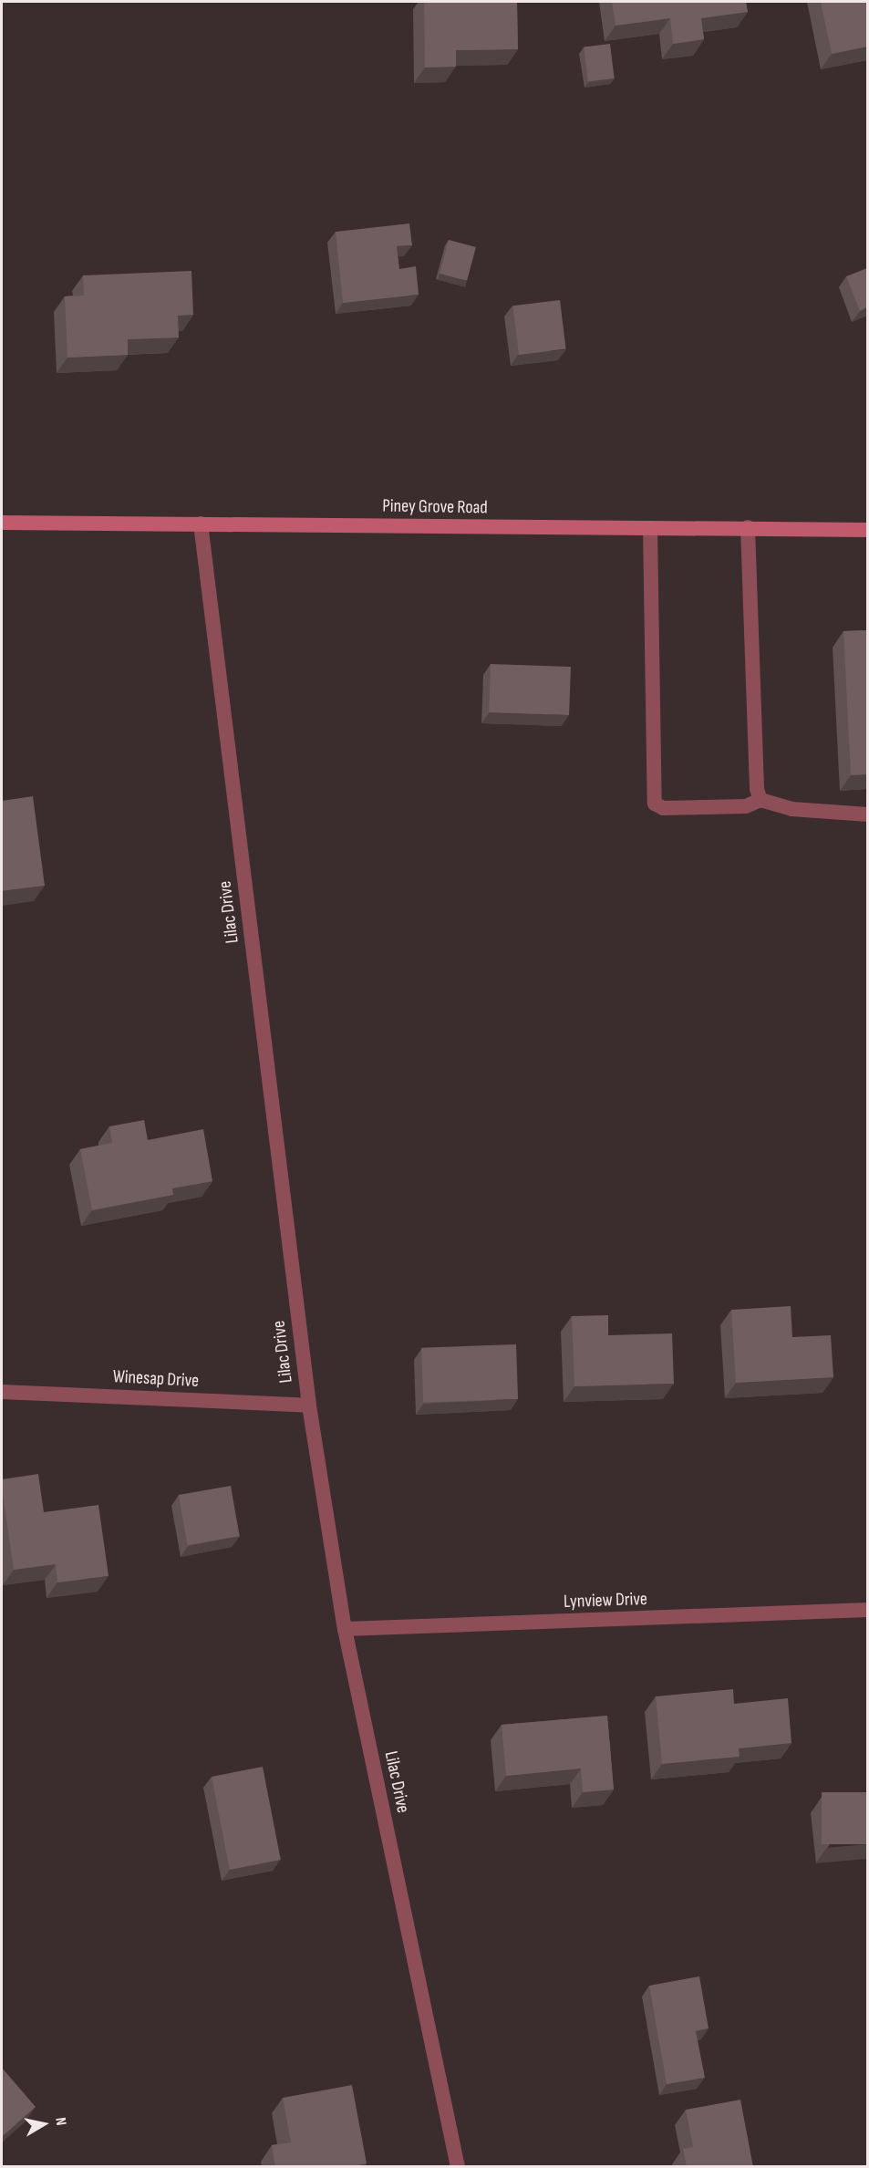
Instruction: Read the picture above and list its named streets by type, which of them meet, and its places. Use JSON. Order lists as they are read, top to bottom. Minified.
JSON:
{"streets":{"main road":["Piney Grove Road"],"street":["Lilac Drive","Winesap Drive","Lynview Drive"]},"crossings":[["Piney Grove Road","Lilac Drive"],["Lilac Drive","Winesap Drive"],["Lilac Drive","Lynview Drive"]],"north":"right"}
